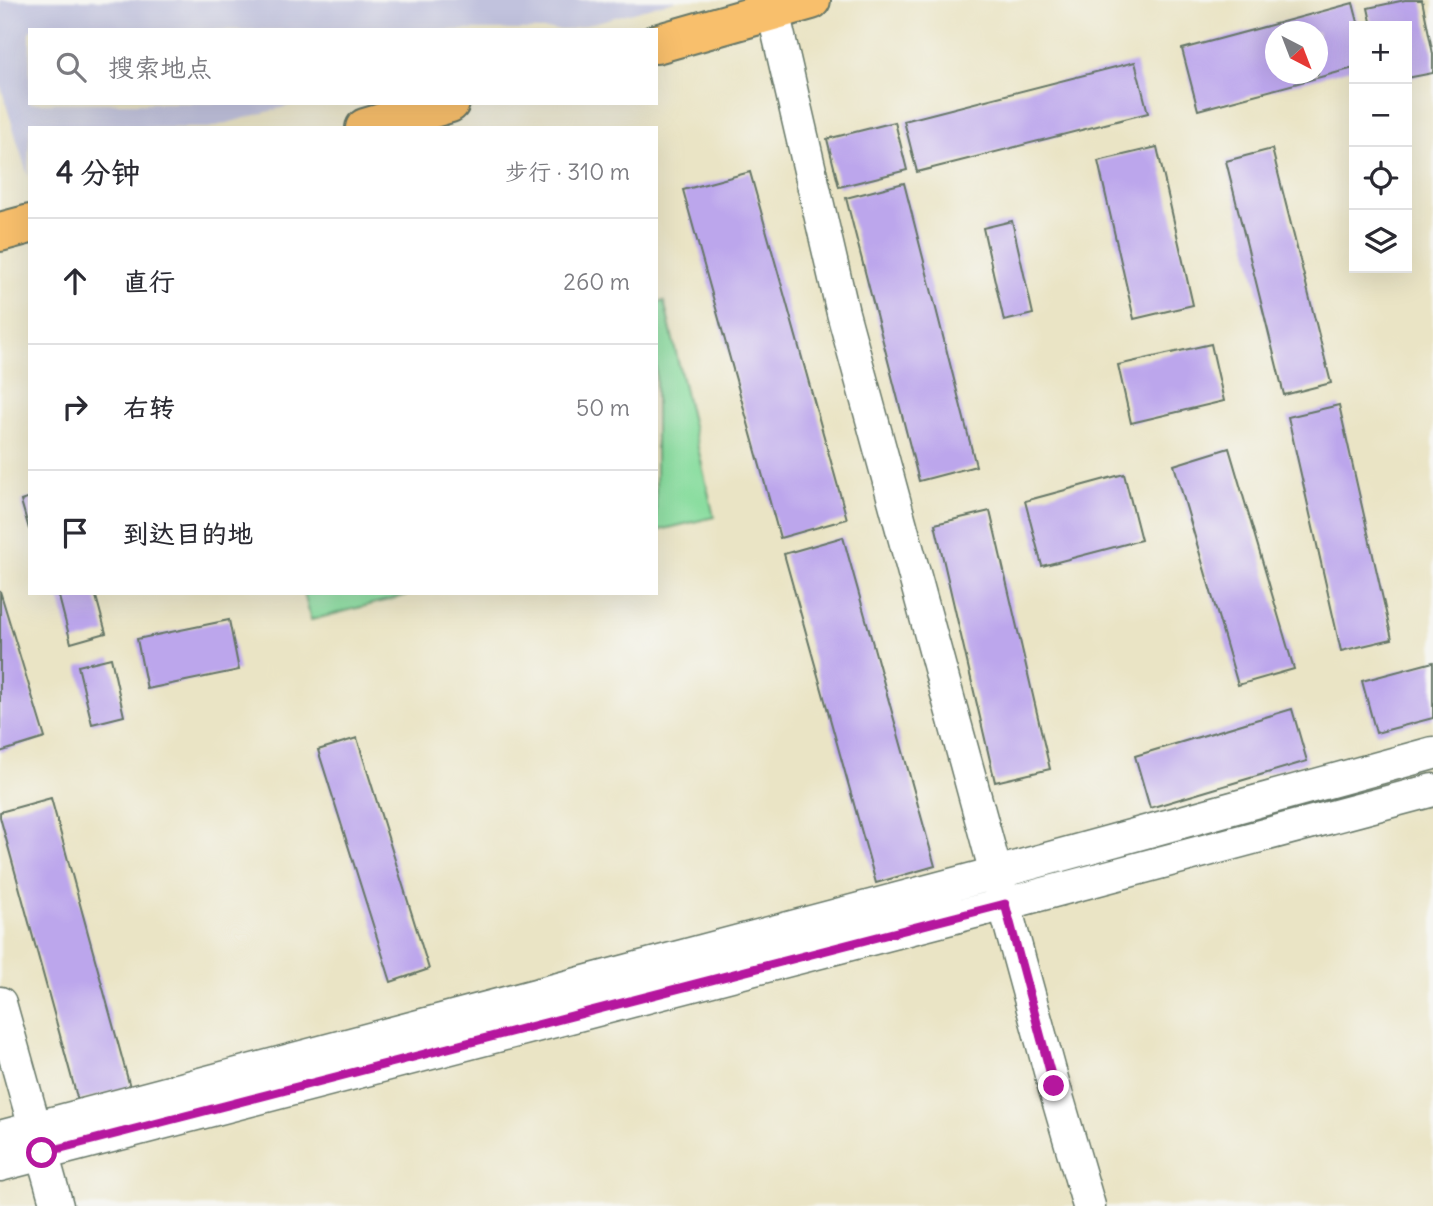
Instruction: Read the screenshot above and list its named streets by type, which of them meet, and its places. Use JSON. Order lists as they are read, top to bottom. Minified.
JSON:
{"north":"bottom right","page":{"map_buttons":["+","−"],"search":"搜索地点","heading":["4 分钟","步行 · 310 m"],"list":[["直行","260 m"],["右转","50 m"],"到达目的地"]}}
